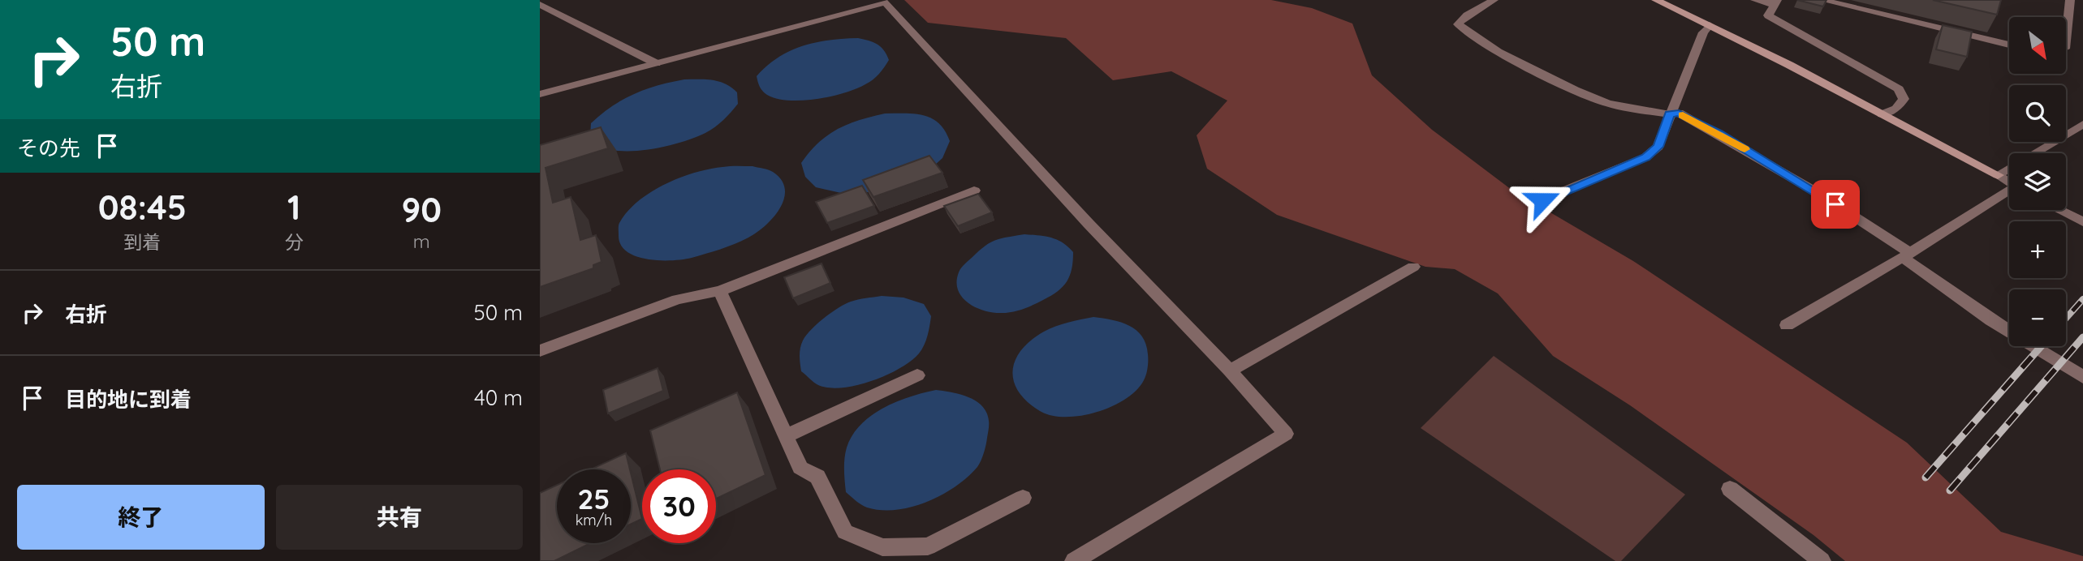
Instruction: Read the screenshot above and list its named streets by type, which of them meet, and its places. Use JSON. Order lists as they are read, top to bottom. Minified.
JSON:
{"north":"bottom right","page":{"turn":["50 m","右折"],"map_buttons":["+","−"],"then":"その先","eta":["08:45","到着","1","分","90","m"],"list":[{"name":"右折","value":"50 m"},{"name":"目的地に到着","value":"40 m"}],"speed":"25 km/h","limit":"30","buttons":["終了","共有"]}}
